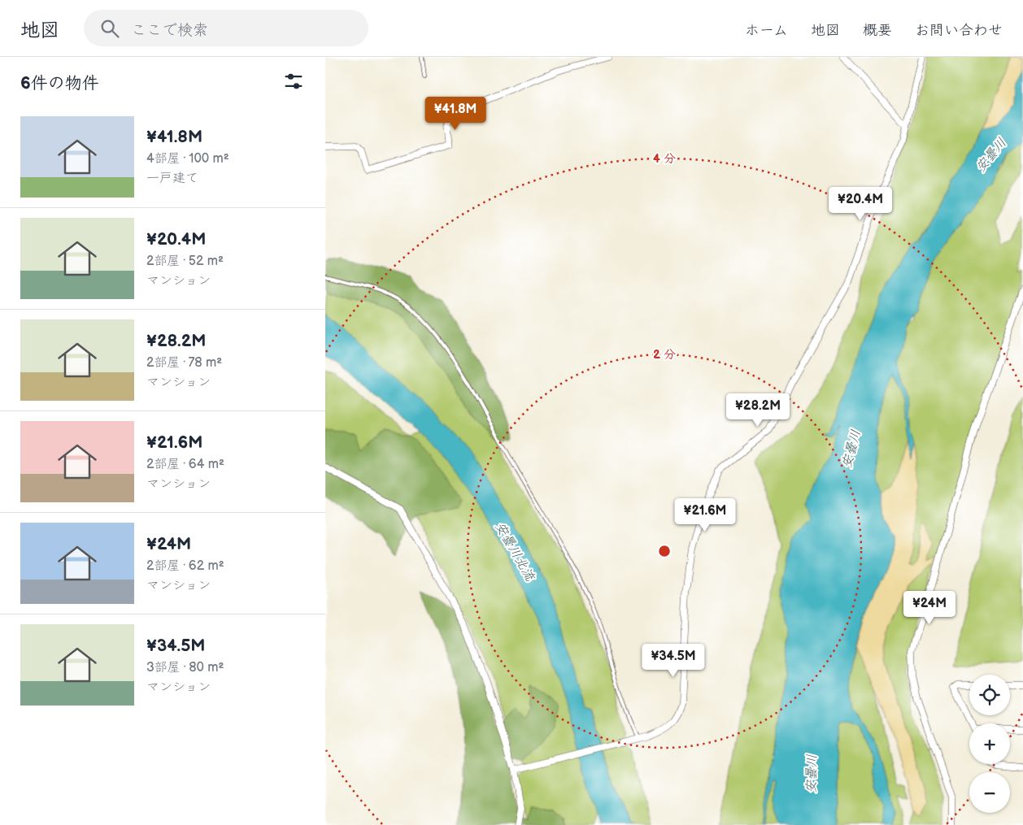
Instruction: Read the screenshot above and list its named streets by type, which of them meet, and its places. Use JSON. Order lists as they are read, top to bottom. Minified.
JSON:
{"water":["安曇川","安曇川北流"],"page":{"header":"地図","search":"ここで検索","nav":["ホーム","地図","概要","お問い合わせ"],"heading":"6件の物件","price":["¥41.8M","¥20.4M","¥28.2M","¥21.6M","¥24M","¥34.5M"],"list":[{"name":"¥41.8M","note":"4部屋 · 100 m² · 一戸建て"},{"name":"¥20.4M","note":"2部屋 · 52 m² · マンション"},{"name":"¥28.2M","note":"2部屋 · 78 m² · マンション"},{"name":"¥21.6M","note":"2部屋 · 64 m² · マンション"},{"name":"¥24M","note":"2部屋 · 62 m² · マンション"},{"name":"¥34.5M","note":"3部屋 · 80 m² · マンション"}],"map_buttons":["+","−"]},"rings":["4 分","2 分"]}
